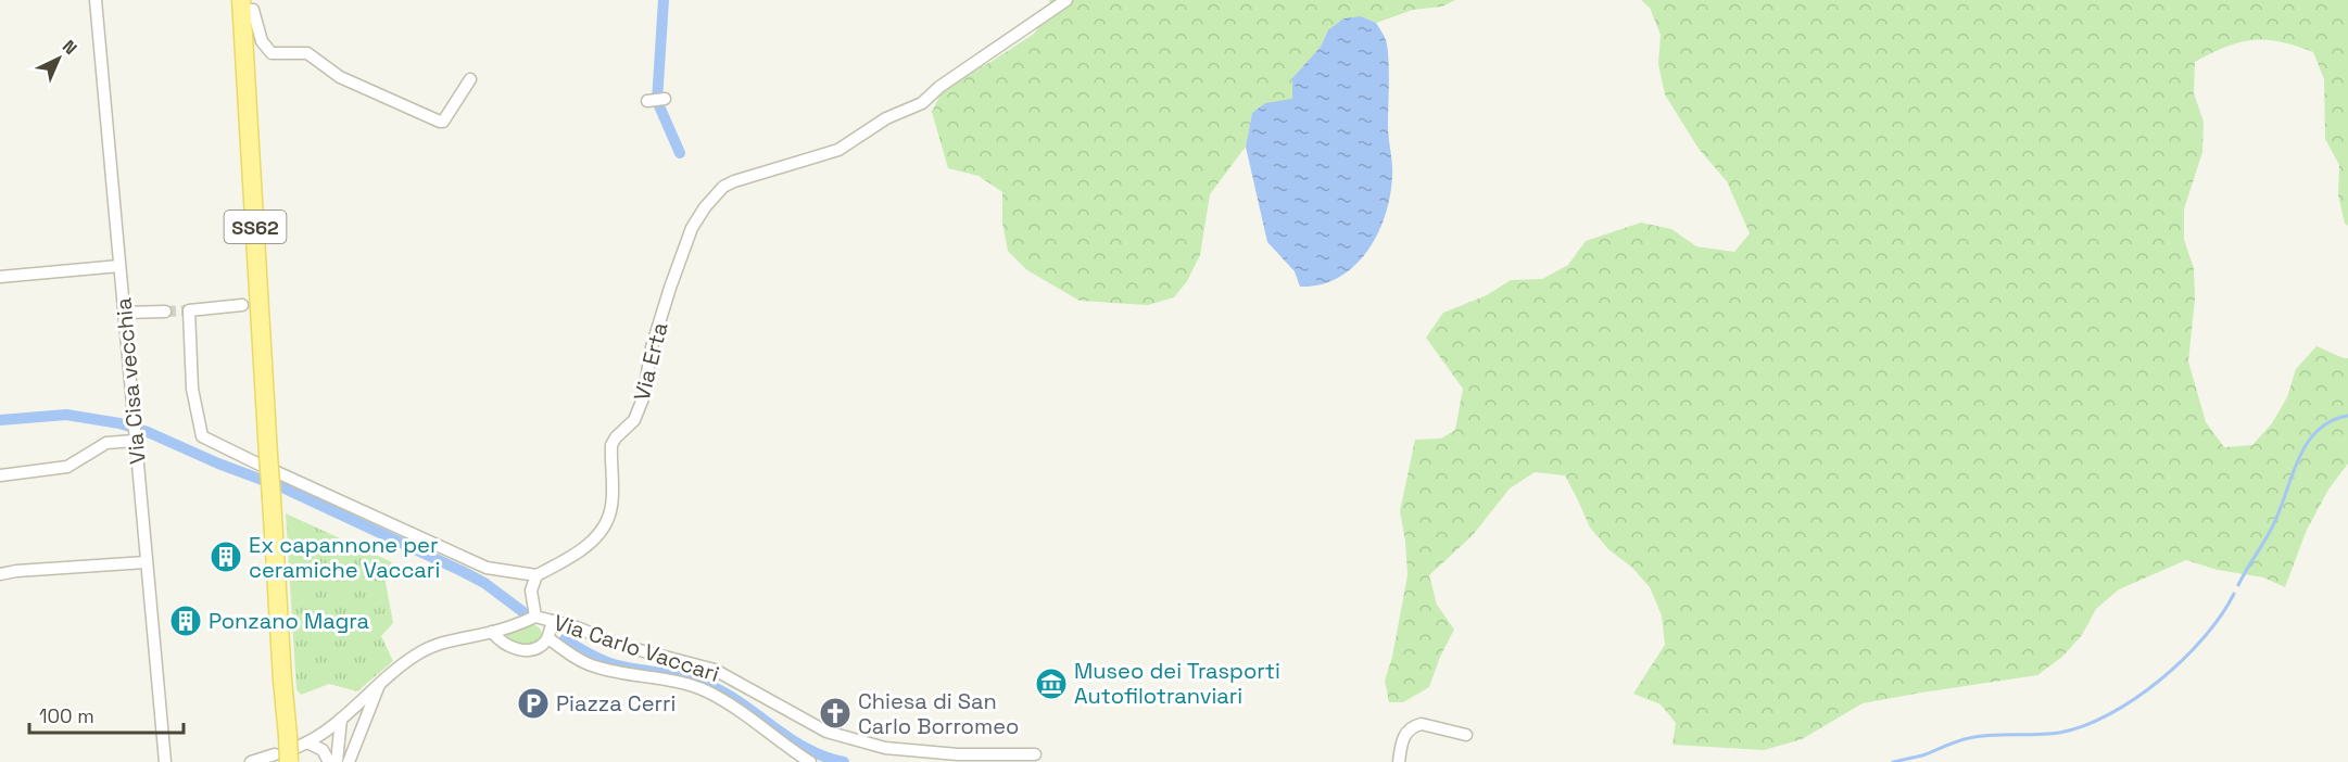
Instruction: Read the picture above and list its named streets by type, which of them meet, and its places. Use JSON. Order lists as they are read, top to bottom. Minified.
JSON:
{"streets":{"main road":["SS62"],"street":["Via Erta","Via Cisa vecchia","Via Carlo Vaccari"]},"places":{"building":["Ex capannone per ceramiche Vaccari","Ponzano Magra"],"museum":["Museo dei Trasporti Autofilotranviari"],"parking":["Piazza Cerri"],"church":["Chiesa di San Carlo Borromeo"]},"scale_bar":"100 m","north":"top right"}
